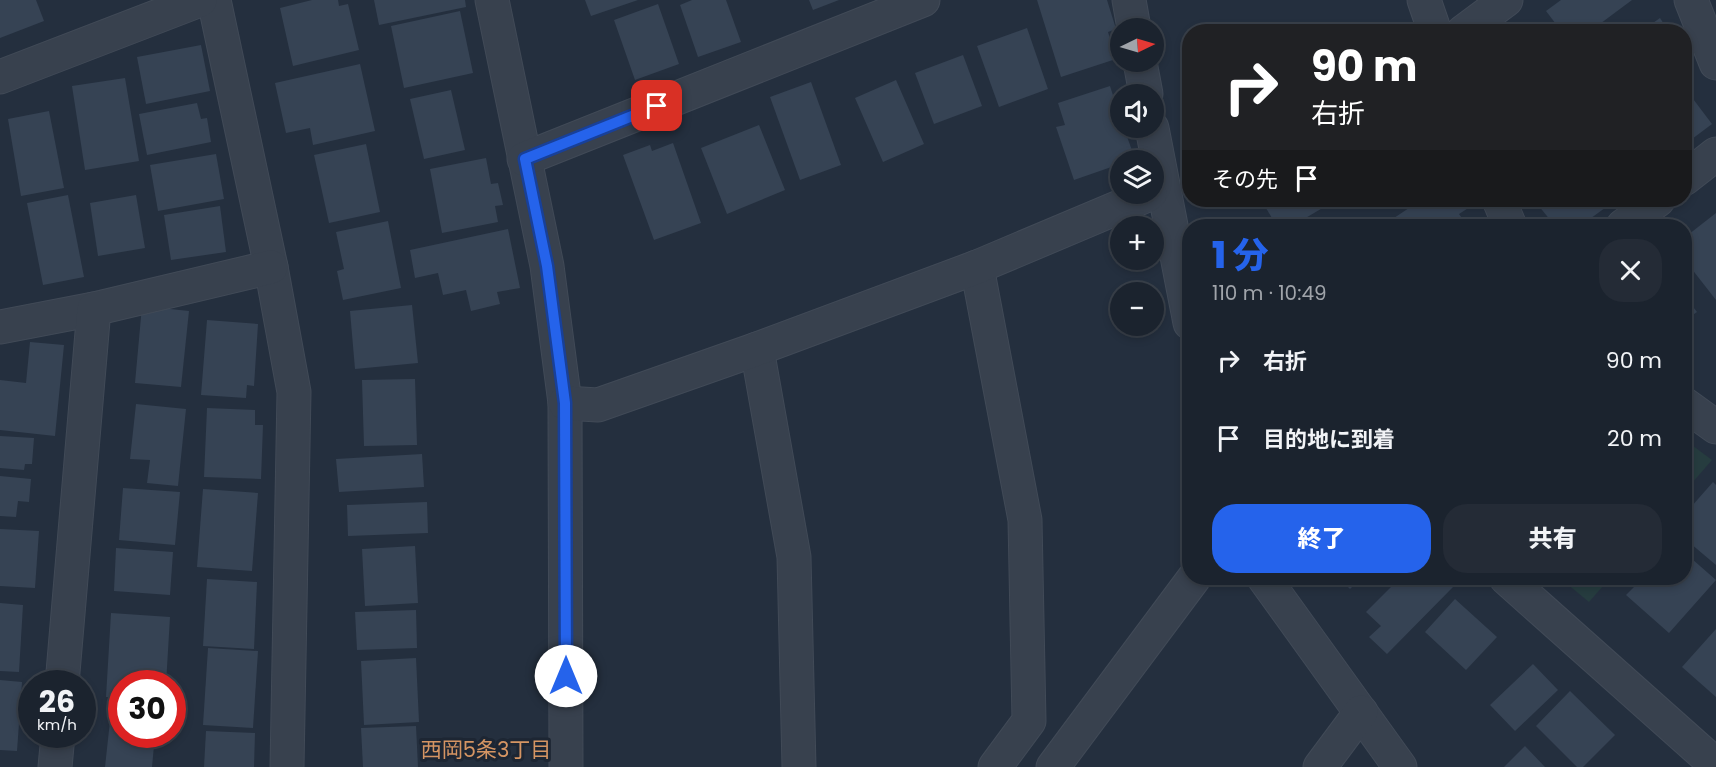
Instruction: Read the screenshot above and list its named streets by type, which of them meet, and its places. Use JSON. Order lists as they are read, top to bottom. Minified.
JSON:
{"districts":["西岡5条3丁目"],"north":"right","page":{"map_buttons":["+","−"],"turn":["90 m","右折"],"then":"その先","heading":["1 分","110 m · 10:49"],"list":[{"name":"右折","value":"90 m"},{"name":"目的地に到着","value":"20 m"}],"buttons":["終了","共有"],"speed":"26 km/h","limit":"30"}}
